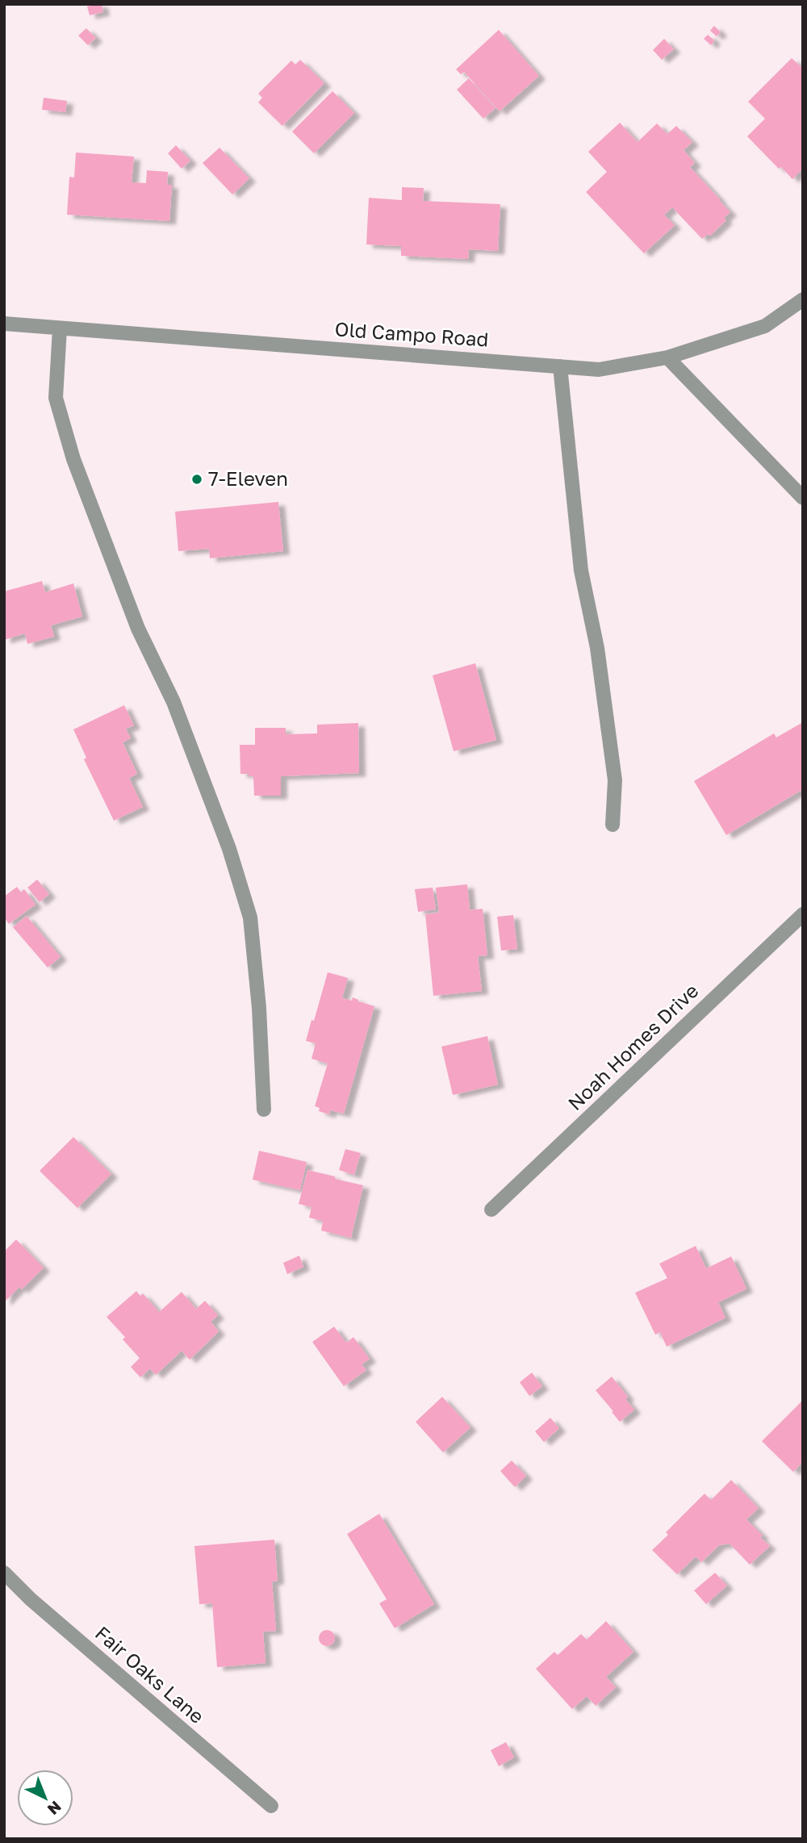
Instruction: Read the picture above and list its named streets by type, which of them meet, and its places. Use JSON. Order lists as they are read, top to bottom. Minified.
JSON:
{"streets":{"street":["Old Campo Road","Noah Homes Drive","Fair Oaks Lane"]},"places":["7-Eleven"],"north":"bottom right"}
